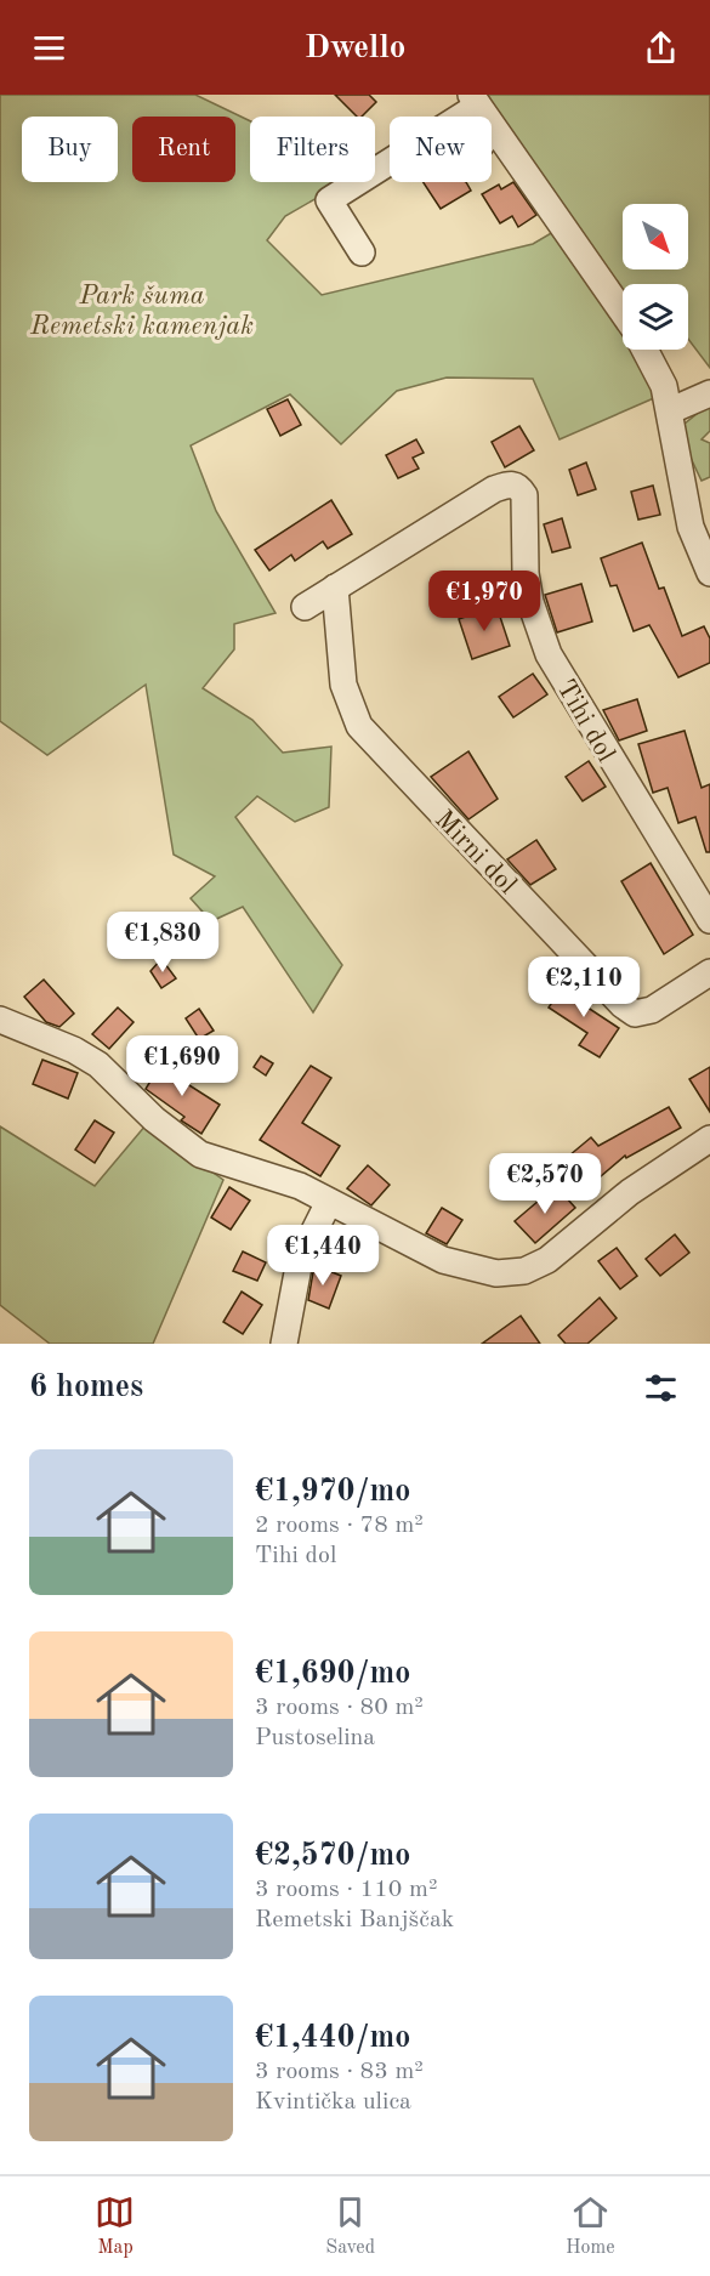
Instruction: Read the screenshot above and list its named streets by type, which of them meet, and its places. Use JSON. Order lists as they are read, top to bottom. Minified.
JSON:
{"streets":{"street":["Tihi dol","Mirni dol"]},"crossings":[["Tihi dol","Mirni dol"]],"parks":["Park šuma Remetski kamenjak"],"north":"bottom right","page":{"header":"Dwello","chip":["Buy","Rent","Filters","New"],"price":["€1,970","€1,830","€2,110","€1,690","€2,570","€1,440"],"heading":"6 homes","list":[{"name":"€1,970/mo","note":"2 rooms · 78 m² · Tihi dol"},{"name":"€1,690/mo","note":"3 rooms · 80 m² · Pustoselina"},{"name":"€2,570/mo","note":"3 rooms · 110 m² · Remetski Banjščak"},{"name":"€1,440/mo","note":"3 rooms · 83 m² · Kvintička ulica"}],"tabs":["Map","Saved","Home"]}}
